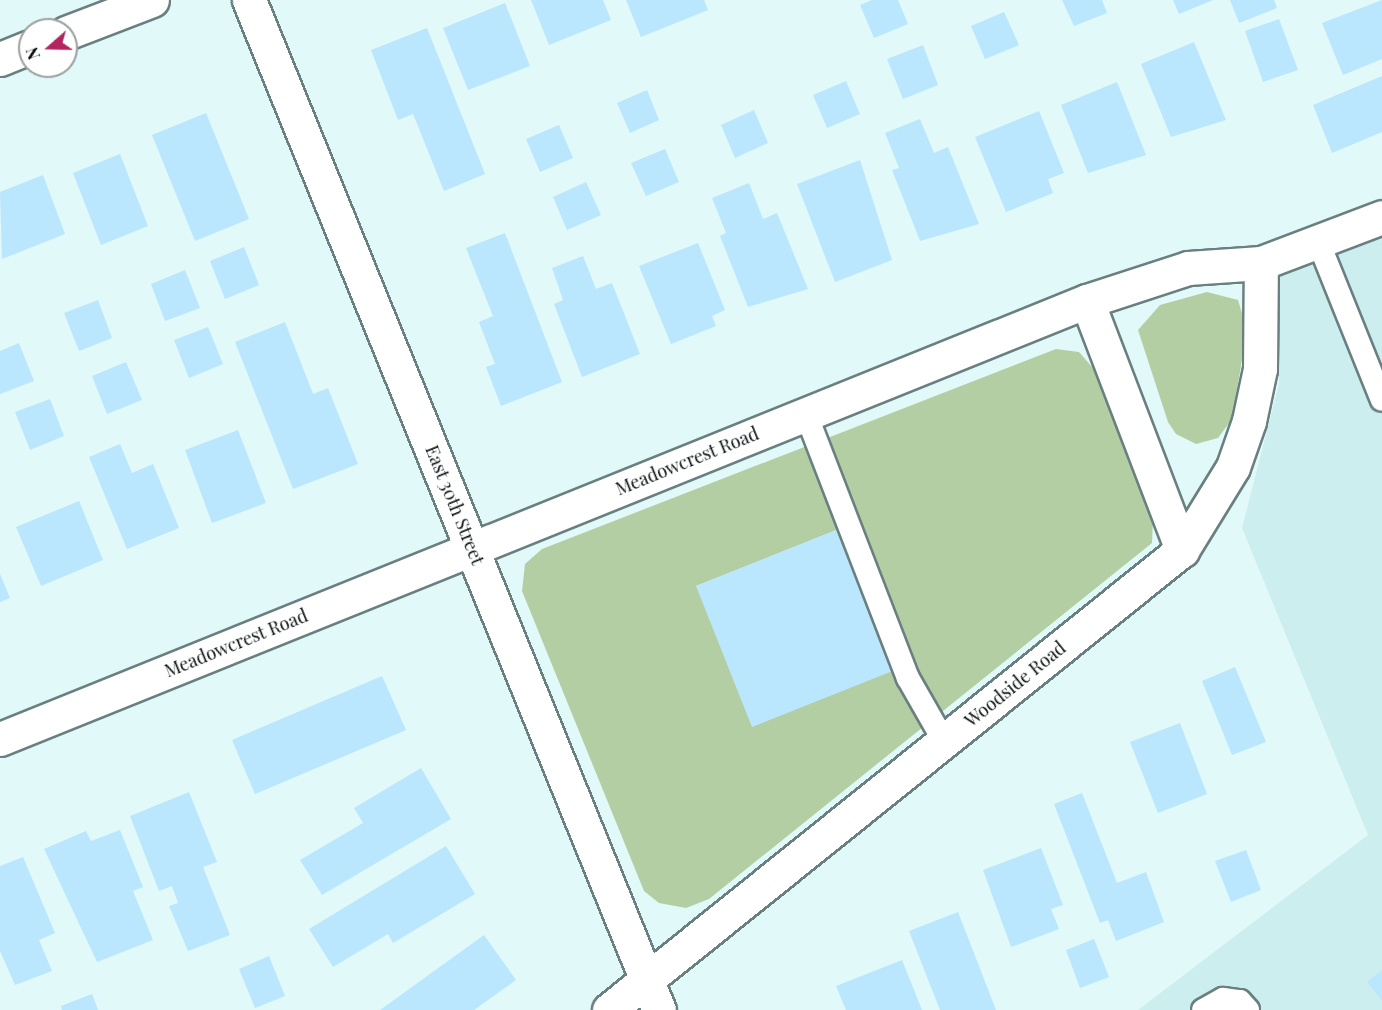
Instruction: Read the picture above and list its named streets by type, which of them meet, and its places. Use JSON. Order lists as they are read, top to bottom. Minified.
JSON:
{"streets":{"street":["Meadowcrest Road","East 30th Street","Woodside Road"]},"crossings":[["Meadowcrest Road","East 30th Street"],["Meadowcrest Road","Woodside Road"],["East 30th Street","Woodside Road"]],"north":"left"}
